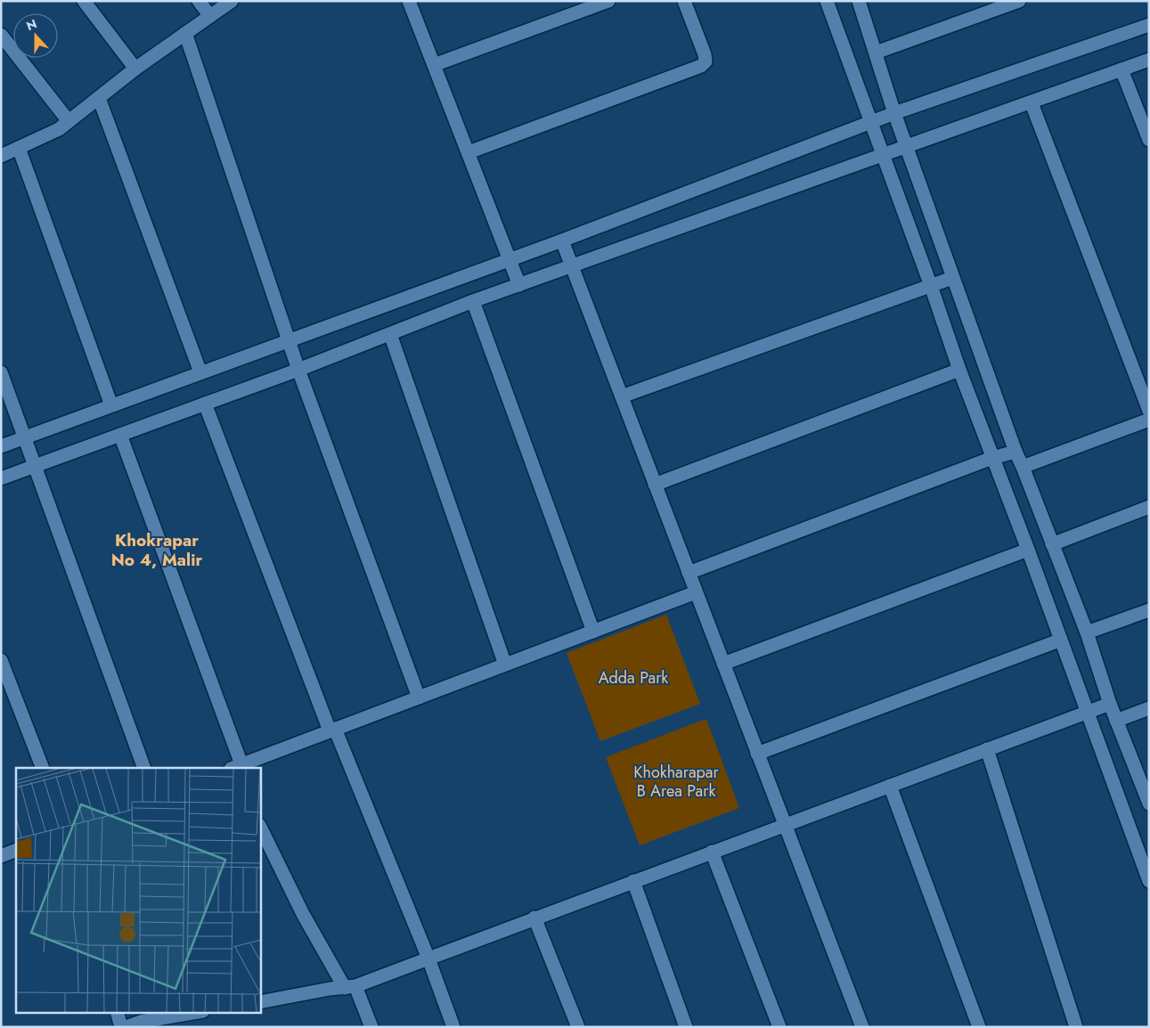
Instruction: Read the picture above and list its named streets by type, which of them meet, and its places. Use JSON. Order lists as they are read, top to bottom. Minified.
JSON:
{"districts":["Khokrapar No 4, Malir"],"parks":["Adda Park","Khokharapar B Area Park"],"north":"top"}
